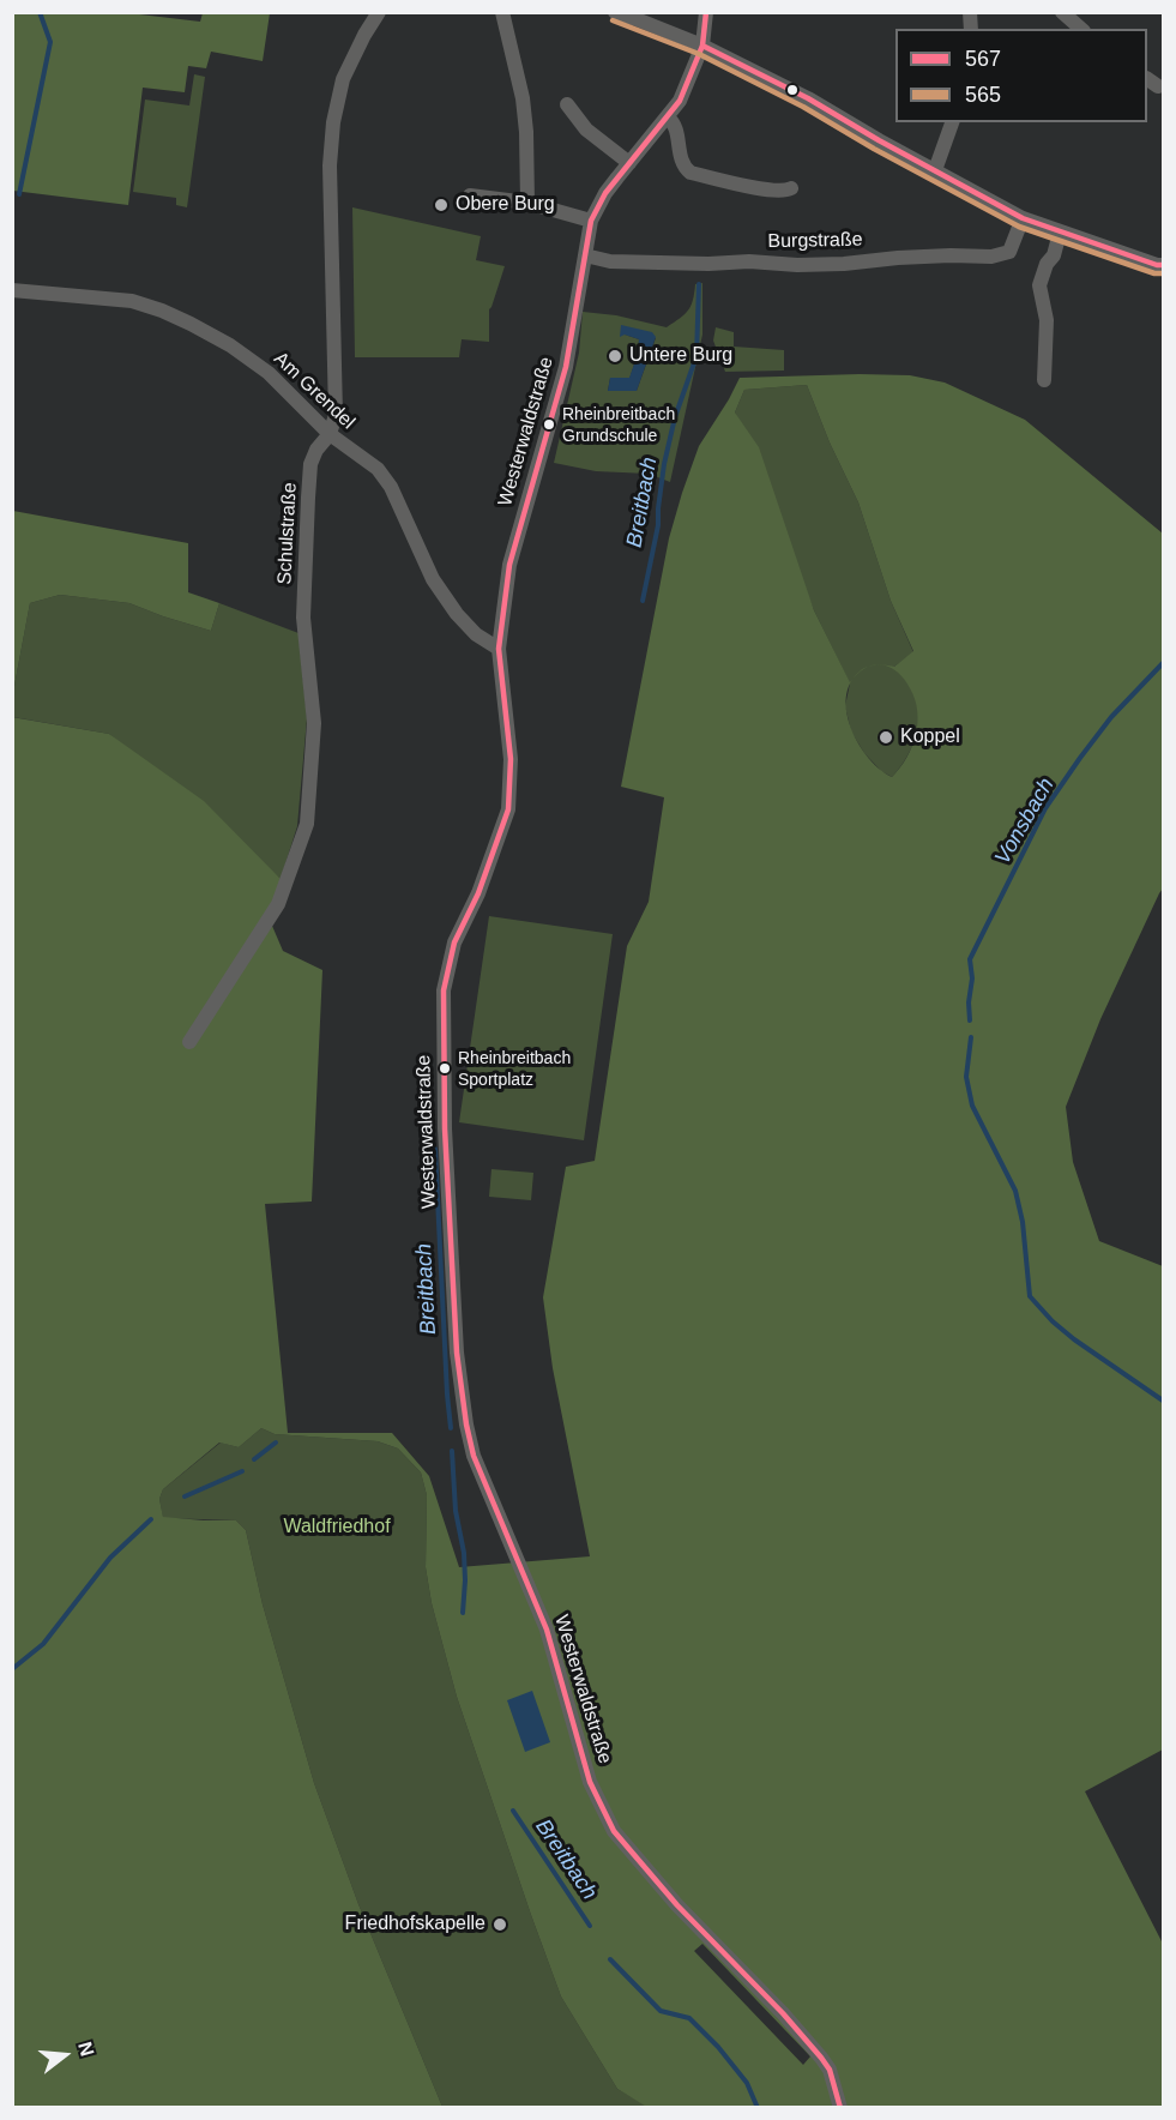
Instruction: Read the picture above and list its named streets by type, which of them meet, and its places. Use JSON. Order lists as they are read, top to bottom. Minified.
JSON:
{"streets":{"street":["Burgstraße","Am Grendel","Westerwaldstraße","Schulstraße"]},"crossings":[["Burgstraße","Westerwaldstraße"],["Am Grendel","Westerwaldstraße"],["Am Grendel","Schulstraße"]],"water":["Breitbach","Vonsbach"],"parks":["Waldfriedhof"],"places":["Obere Burg","Untere Burg","Rheinbreitbach Grundschule","Koppel","Rheinbreitbach Sportplatz","Friedhofskapelle"],"lines":["transit line 567","transit line 565"],"legend":["567","565"],"north":"right"}
